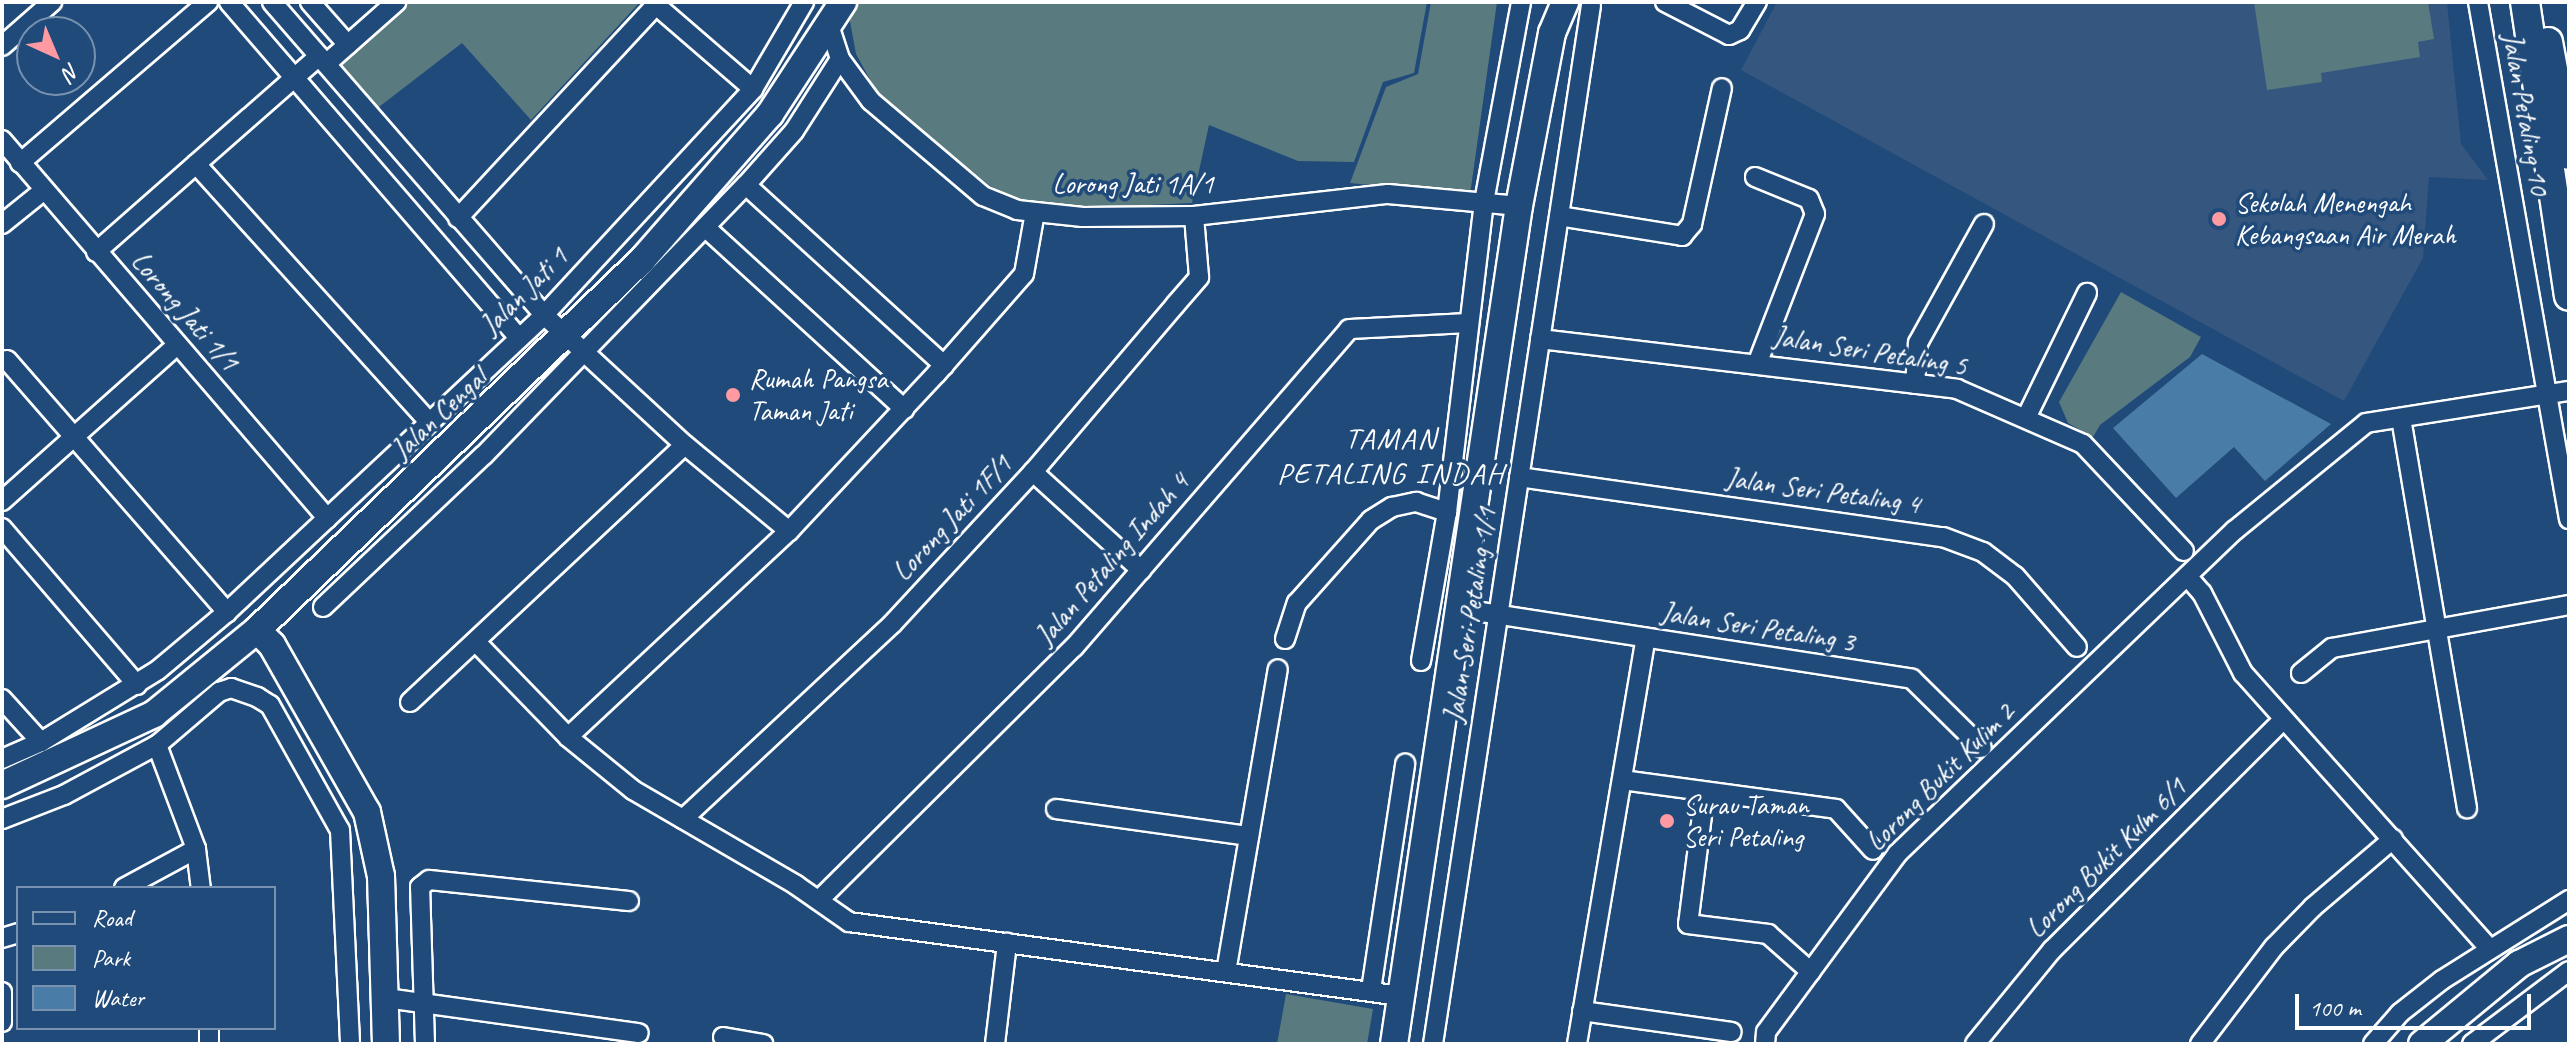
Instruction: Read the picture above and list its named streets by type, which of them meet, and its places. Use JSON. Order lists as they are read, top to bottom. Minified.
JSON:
{"streets":{"street":["Jalan Petaling 10","Lorong Jati 1A/1","Jalan Jati 1","Lorong Jati 1/1","Jalan Seri Petaling 5","Jalan Cengal","Jalan Seri Petaling 4","Lorong Jati 1F/1","Jalan Petaling Indah 4","Jalan Seri Petaling 1/1","Jalan Seri Petaling 3","Lorong Bukit Kulim 2","Lorong Bukit Kulm 6/1"]},"crossings":[["Jalan Petaling 10","Lorong Bukit Kulim 2"],["Lorong Jati 1A/1","Jalan Cengal"],["Lorong Jati 1A/1","Lorong Jati 1F/1"],["Jalan Jati 1","Lorong Jati 1/1"],["Jalan Jati 1","Jalan Cengal"],["Jalan Seri Petaling 5","Jalan Seri Petaling 1/1"],["Jalan Seri Petaling 4","Jalan Seri Petaling 1/1"],["Jalan Seri Petaling 1/1","Jalan Seri Petaling 3"]],"districts":["TAMAN PETALING INDAH"],"places":["Sekolah Menengah Kebangsaan Air Merah","Rumah Pangsa Taman Jati","Surau Taman Seri Petaling"],"legend":["Road","Park","Water"],"scale_bar":"100 m","north":"bottom right"}
